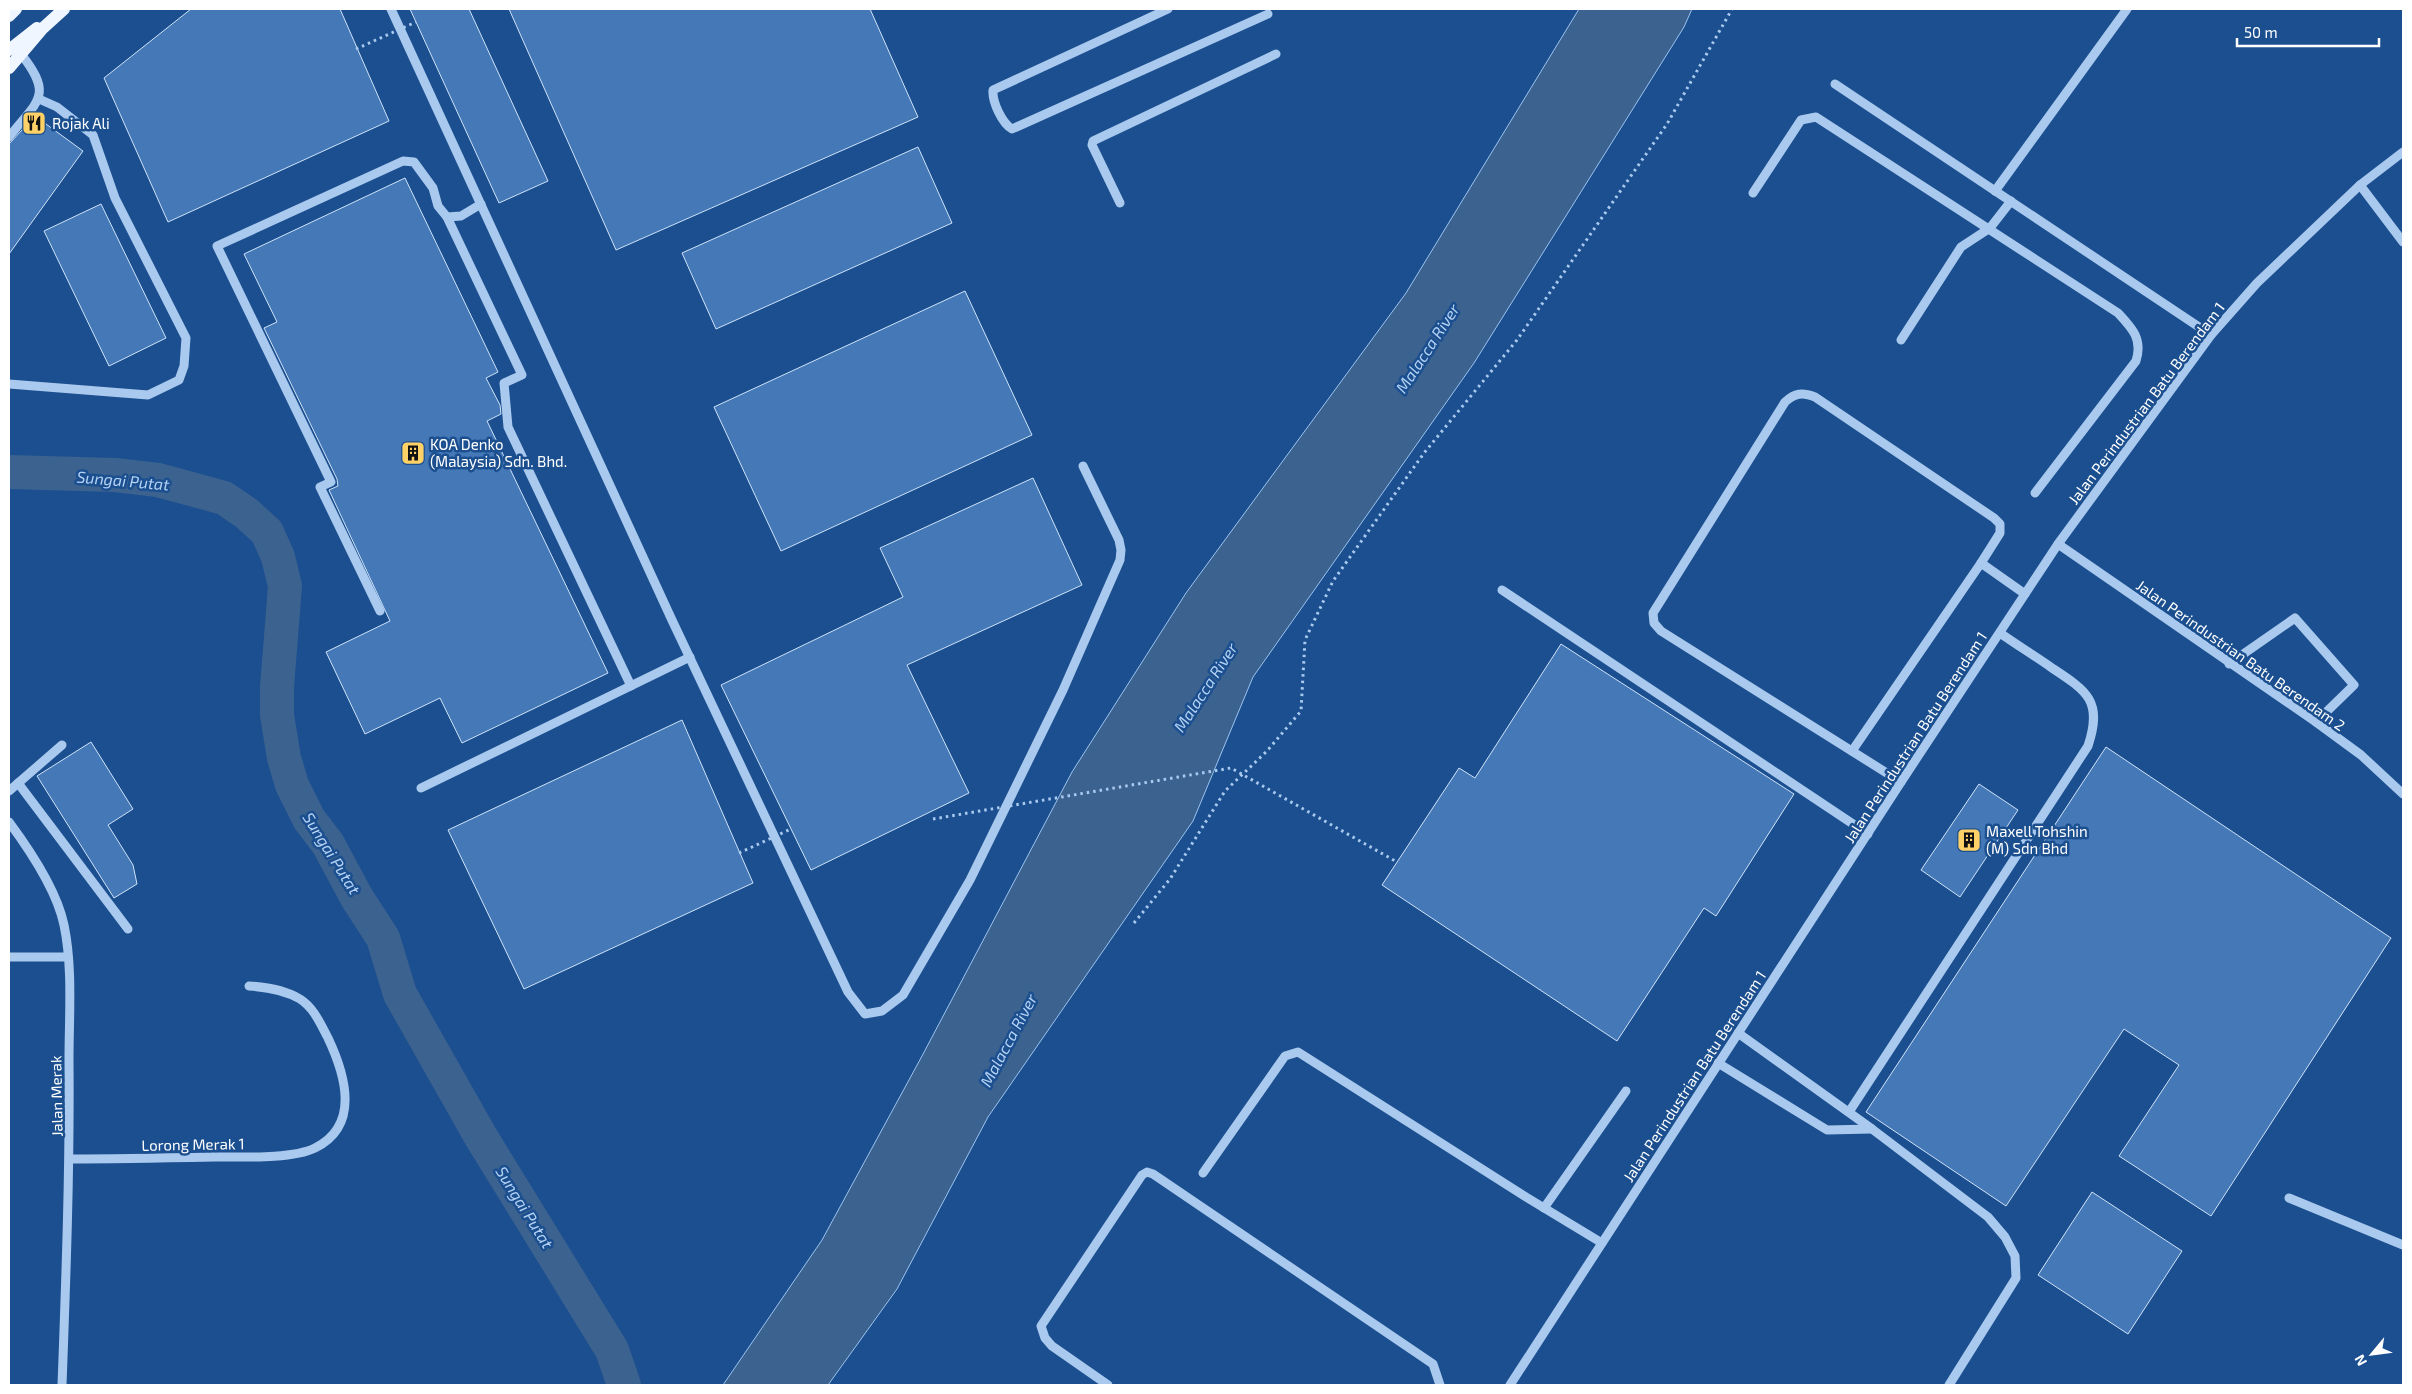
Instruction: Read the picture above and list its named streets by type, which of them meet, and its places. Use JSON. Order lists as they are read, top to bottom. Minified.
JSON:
{"streets":{"street":["Jalan Perindustrian Batu Berendam 1","Jalan Perindustrian Batu Berendam 2","Jalan Merak","Lorong Merak 1"]},"crossings":[["Jalan Perindustrian Batu Berendam 1","Jalan Perindustrian Batu Berendam 2"],["Jalan Merak","Lorong Merak 1"]],"water":["Malacca River","Sungai Putat"],"places":{"restaurant":["Rojak Ali"],"building":["KOA Denko (Malaysia) Sdn. Bhd.","Maxell Tohshin (M) Sdn Bhd"]},"scale_bar":"50 m","north":"bottom left"}
